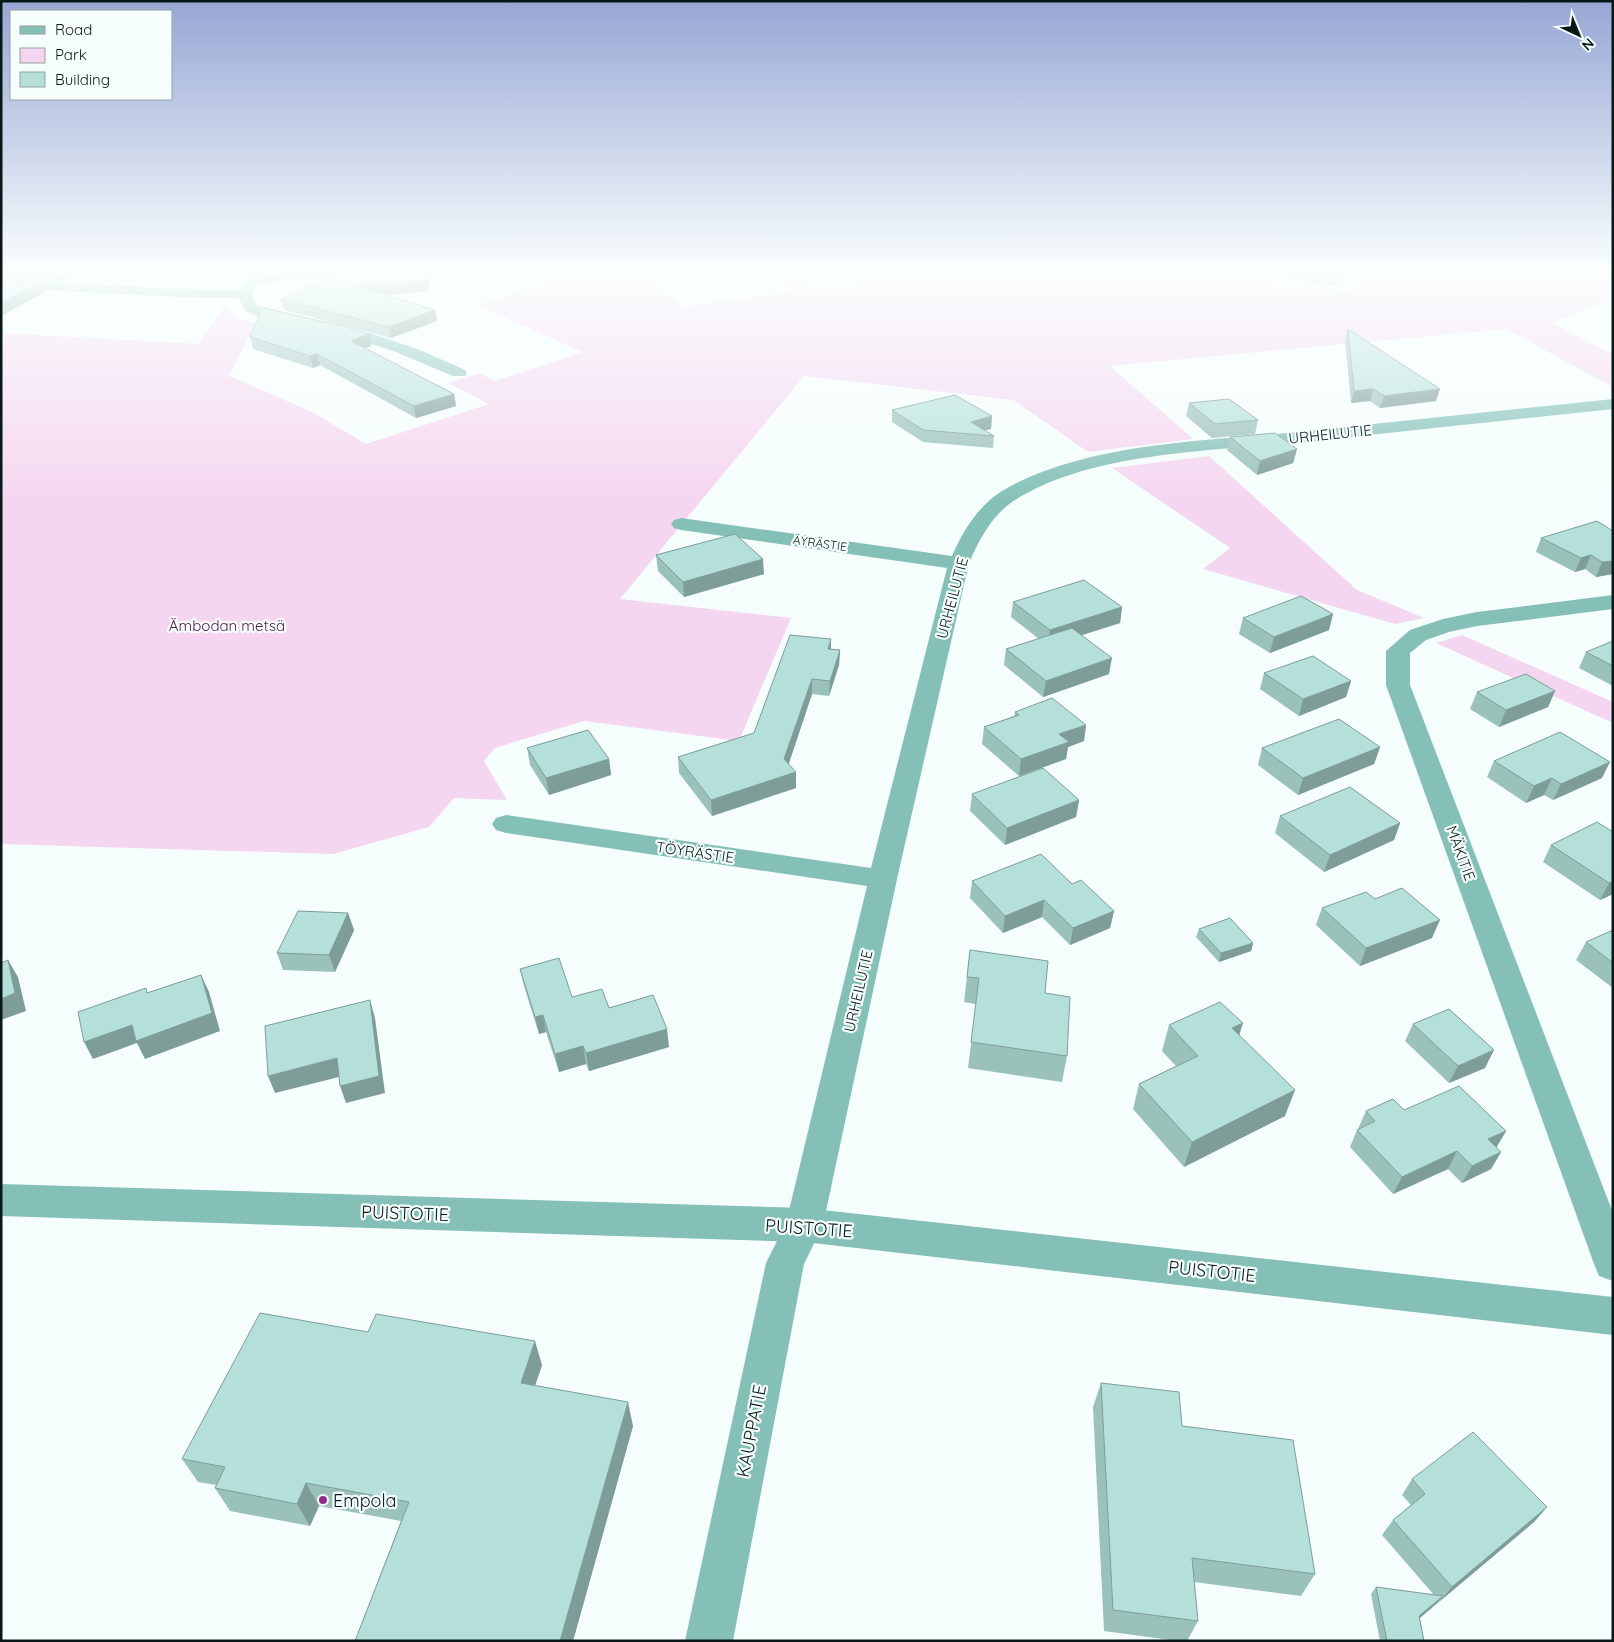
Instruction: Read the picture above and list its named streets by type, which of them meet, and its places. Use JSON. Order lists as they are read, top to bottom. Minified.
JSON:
{"streets":{"street":["URHEILUTIE","ÄYRÄSTIE","TÖYRÄSTIE","MÄKITIE","PUISTOTIE","KAUPPATIE"]},"crossings":[["URHEILUTIE","ÄYRÄSTIE"],["URHEILUTIE","TÖYRÄSTIE"],["URHEILUTIE","PUISTOTIE"],["URHEILUTIE","KAUPPATIE"],["PUISTOTIE","KAUPPATIE"]],"parks":["Ämbodan metsä"],"places":["Empola"],"legend":["Road","Park","Building"],"north":"bottom right"}
